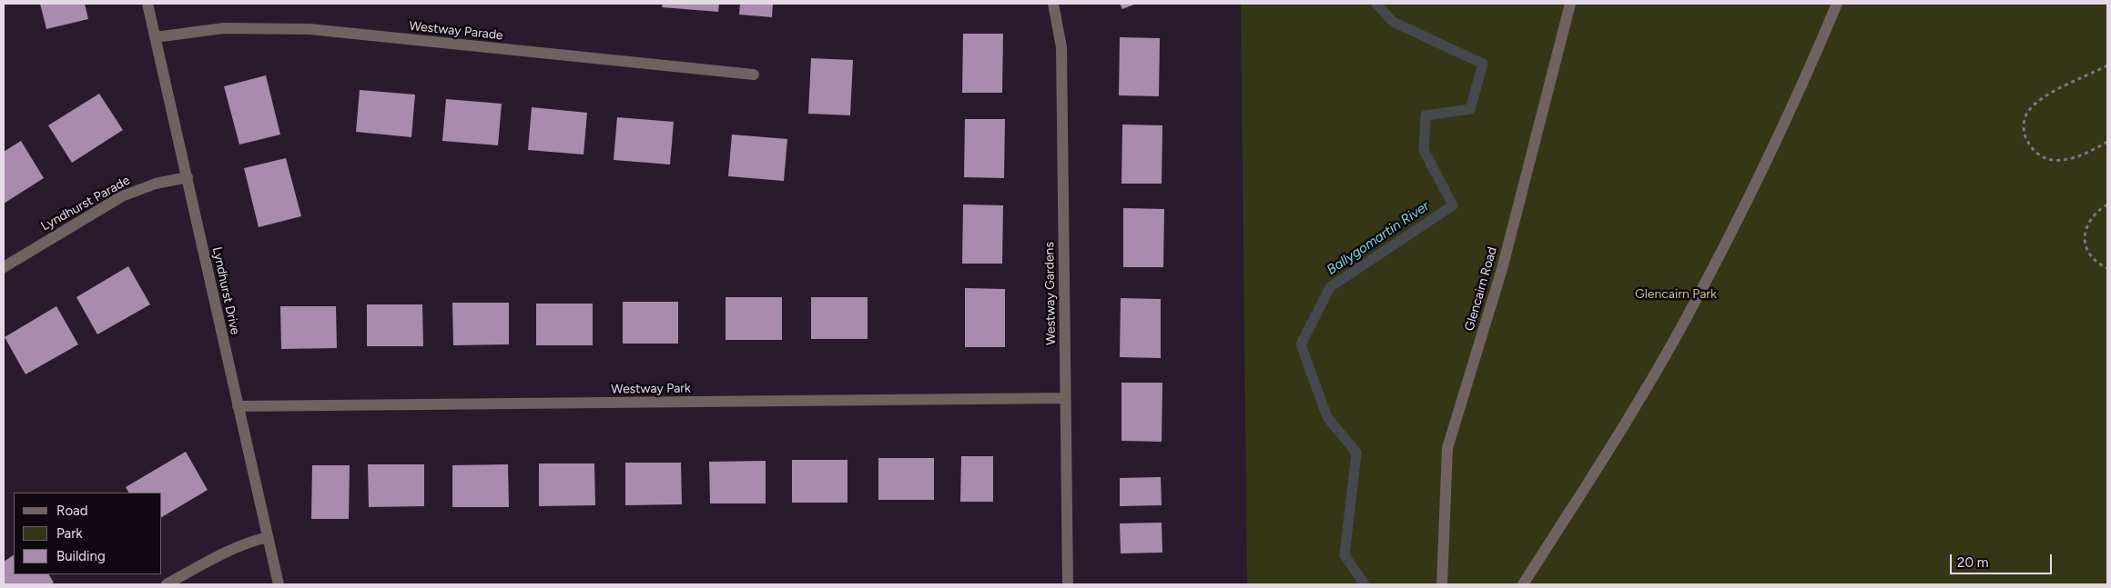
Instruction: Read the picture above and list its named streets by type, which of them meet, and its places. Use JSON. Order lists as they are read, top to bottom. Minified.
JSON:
{"streets":{"street":["Westway Parade","Lyndhurst Parade","Glencairn Road","Lyndhurst Drive","Westway Gardens","Westway Park"]},"crossings":[["Westway Parade","Lyndhurst Drive"],["Lyndhurst Parade","Lyndhurst Drive"],["Lyndhurst Drive","Westway Park"],["Westway Gardens","Westway Park"]],"water":["Ballygomartin River"],"parks":["Glencairn Park"],"legend":["Road","Park","Building"],"scale_bar":"20 m"}
